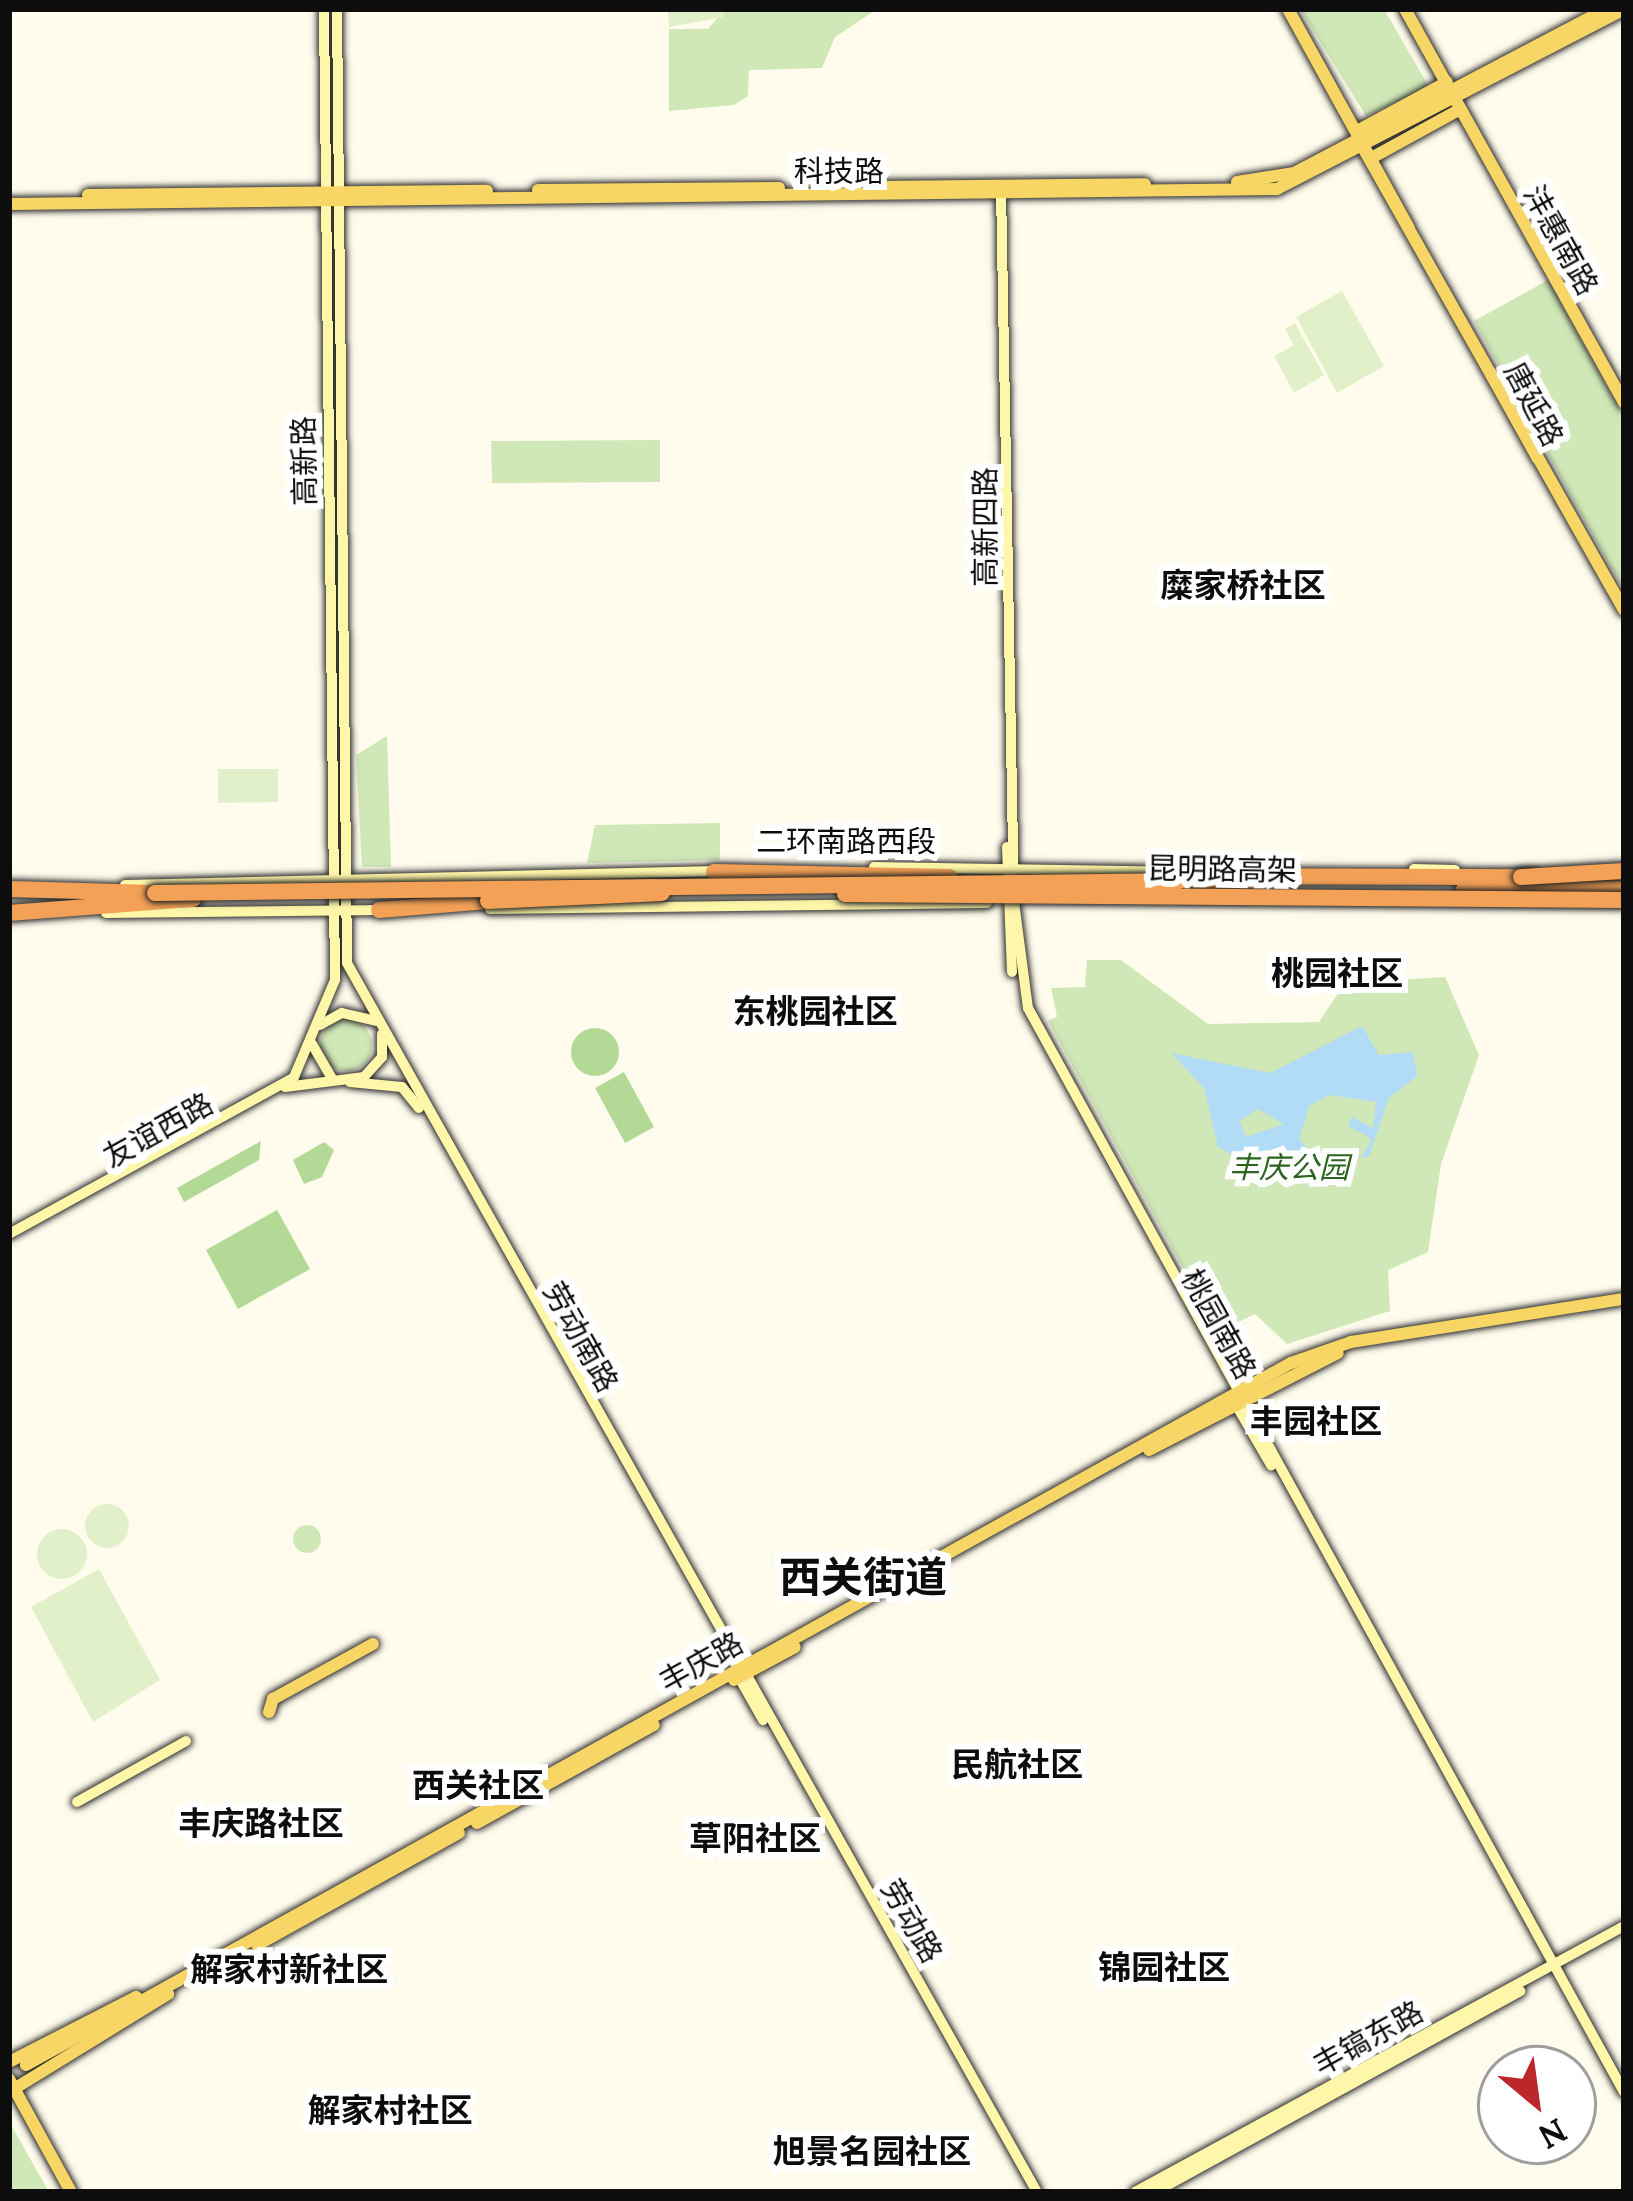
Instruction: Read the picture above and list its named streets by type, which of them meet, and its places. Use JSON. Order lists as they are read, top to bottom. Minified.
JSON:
{"streets":{"highway":["二环南路西段","昆明路高架"],"main road":["科技路","沣惠南路","唐延路","高新路","高新四路","友谊西路","桃园南路","劳动南路","丰庆路","劳动路","丰镐东路"]},"crossings":[["科技路","沣惠南路"],["科技路","唐延路"],["科技路","高新路"],["科技路","高新四路"],["高新路","二环南路西段"],["高新路","劳动南路"],["高新四路","二环南路西段"],["高新四路","桃园南路"],["二环南路西段","昆明路高架"],["二环南路西段","桃园南路"],["二环南路西段","劳动南路"],["友谊西路","劳动南路"],["桃园南路","丰庆路"],["桃园南路","丰镐东路"],["劳动南路","丰庆路"],["劳动南路","劳动路"],["丰庆路","劳动路"]],"districts":["糜家桥社区","桃园社区","东桃园社区","丰园社区","西关街道","民航社区","西关社区","丰庆路社区","草阳社区","锦园社区","解家村新社区","解家村社区","旭景名园社区"],"parks":["丰庆公园"],"north":"bottom right"}
